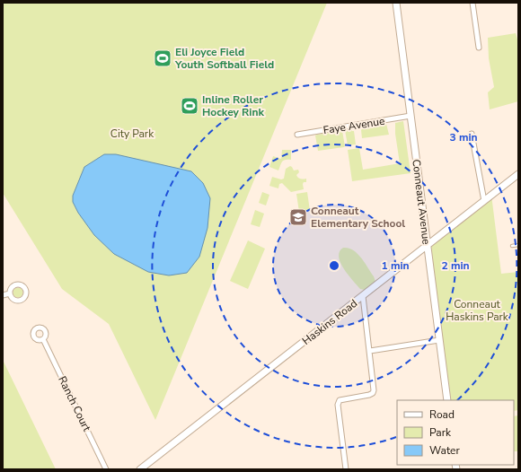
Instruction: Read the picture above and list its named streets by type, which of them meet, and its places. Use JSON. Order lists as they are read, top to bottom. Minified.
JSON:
{"streets":{"main road":["Conneaut Avenue","Haskins Road"],"street":["Faye Avenue","Ranch Court"]},"crossings":[["Faye Avenue","Conneaut Avenue"],["Conneaut Avenue","Haskins Road"]],"parks":["City Park","Conneaut Haskins Park"],"places":{"sports":["Eli Joyce Field Youth Softball Field","Inline Roller Hockey Rink"],"school or university":["Conneaut Elementary School"]},"legend":["Road","Park","Water"],"rings":["3 min","1 min","2 min"]}
